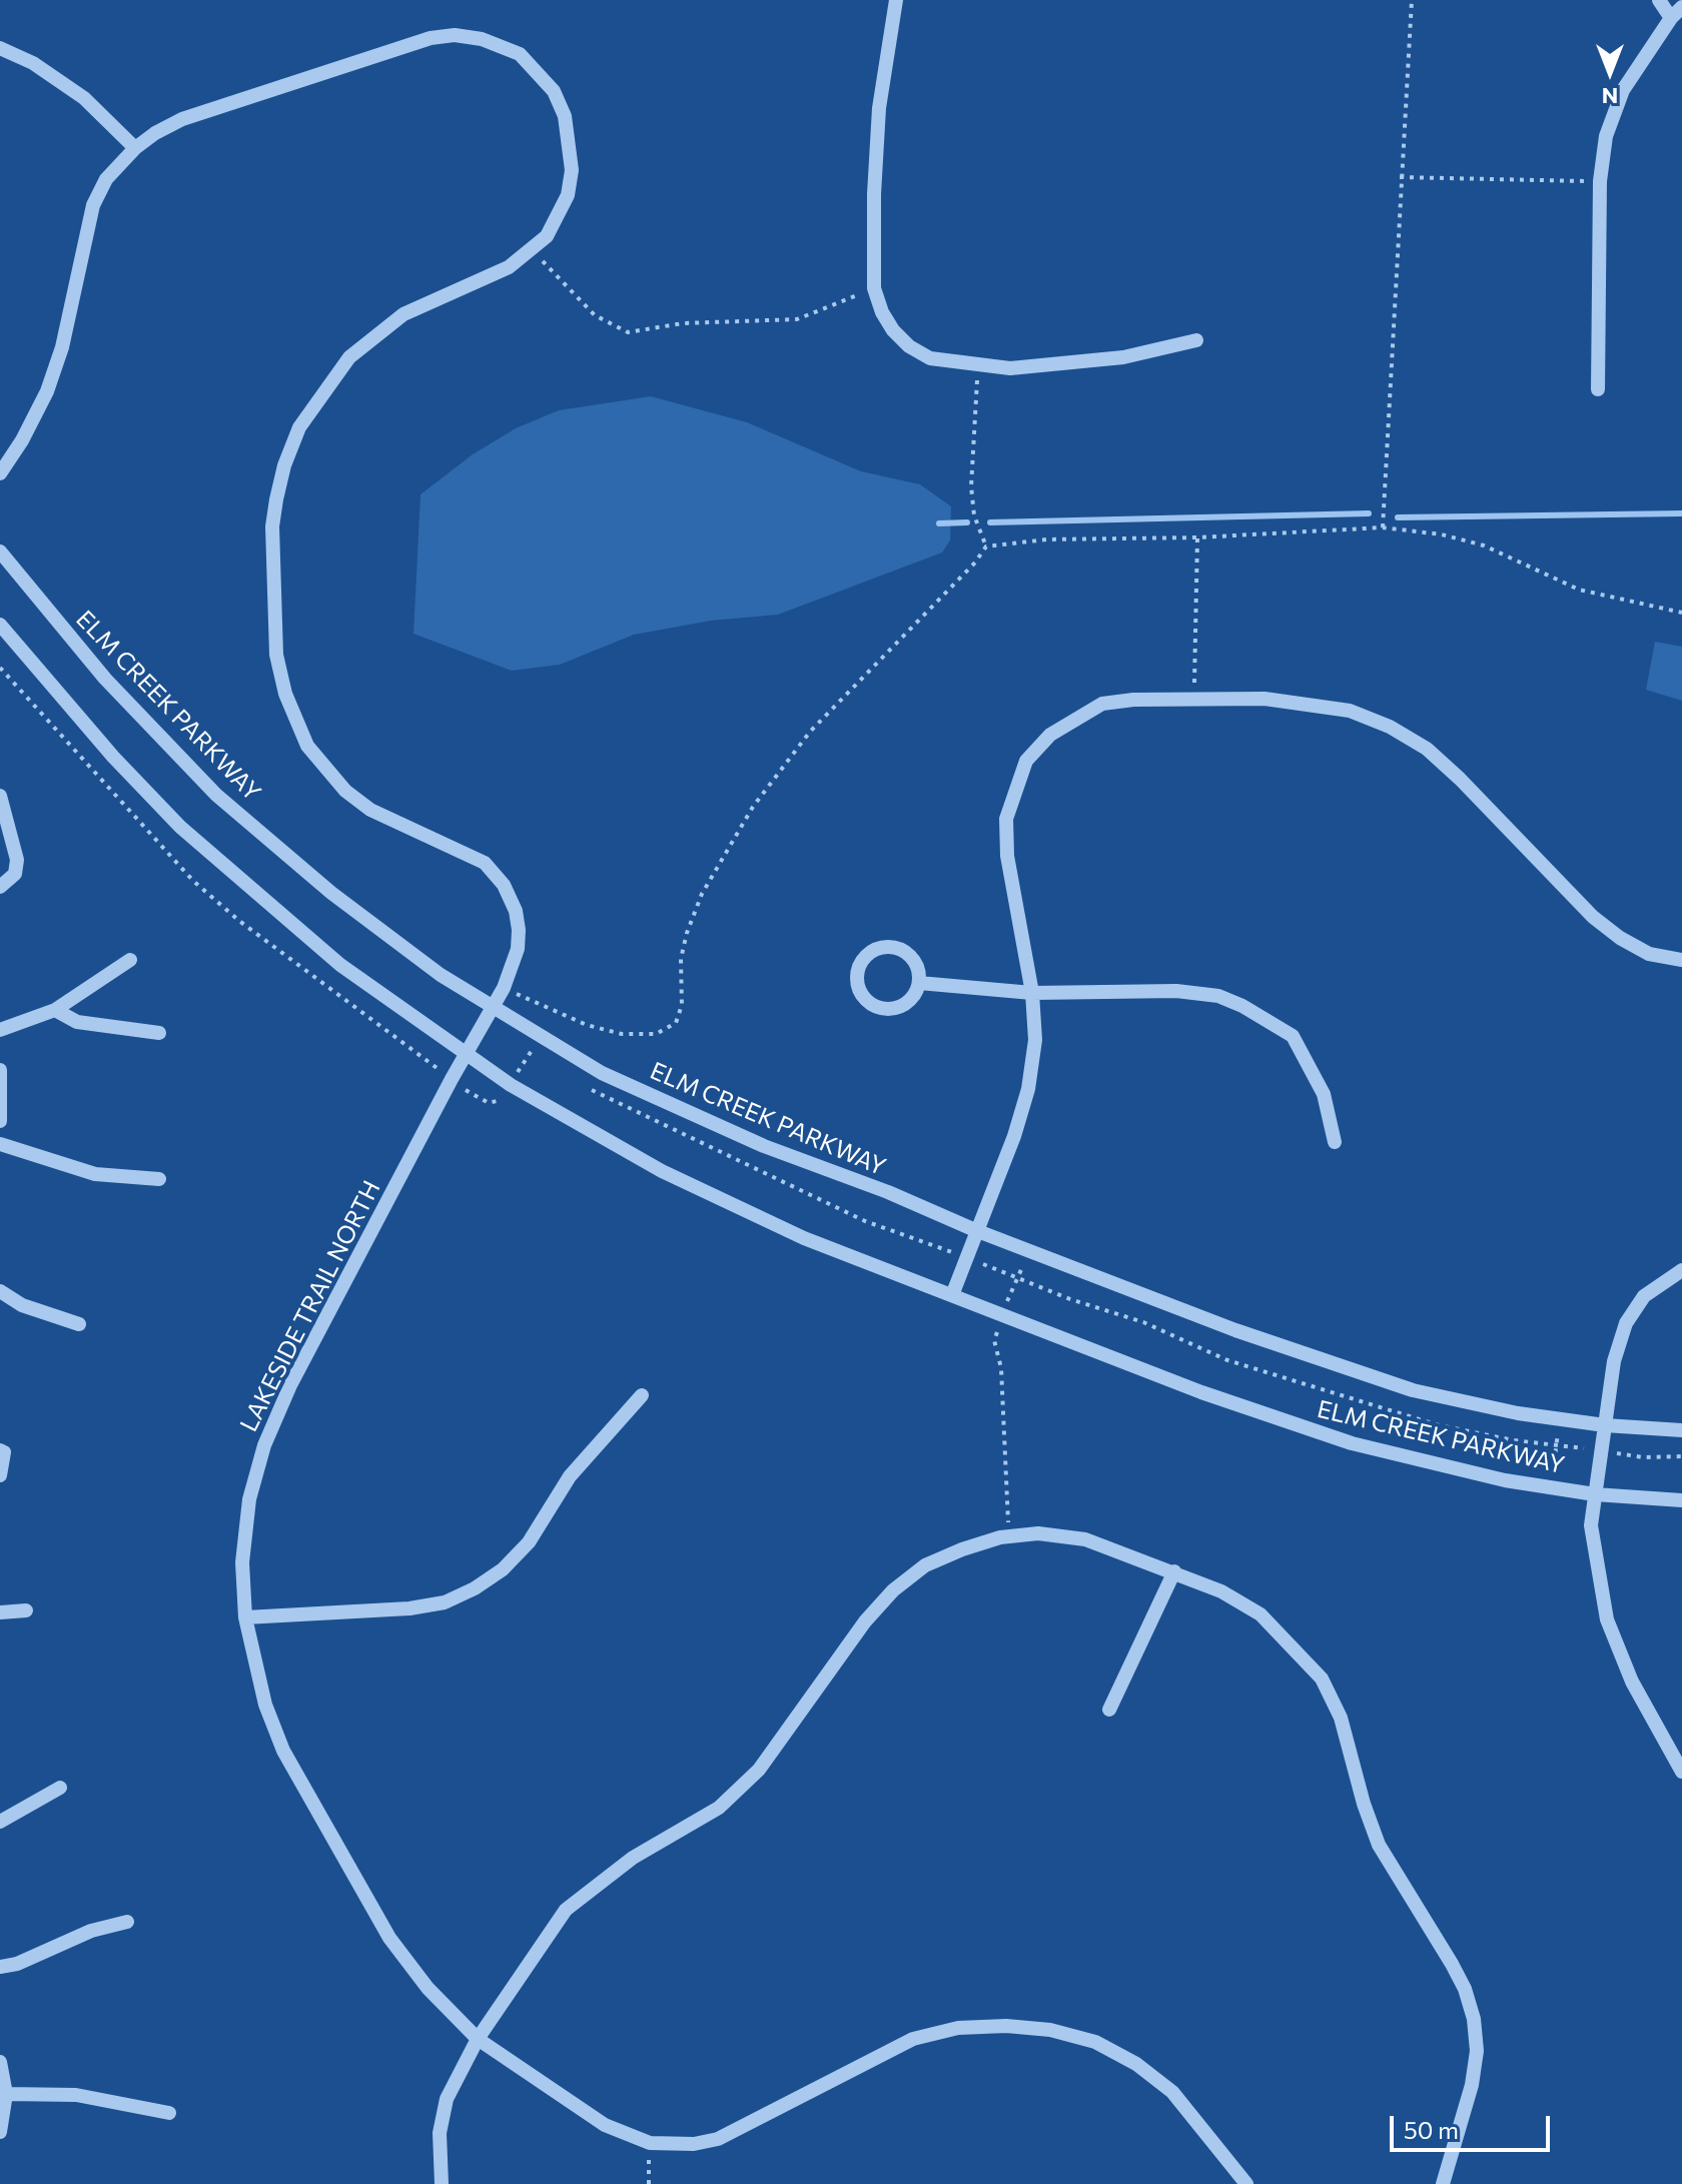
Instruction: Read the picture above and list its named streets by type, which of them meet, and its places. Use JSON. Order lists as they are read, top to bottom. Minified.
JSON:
{"streets":{"street":["ELM CREEK PARKWAY","LAKESIDE TRAIL NORTH"]},"crossings":[["ELM CREEK PARKWAY","LAKESIDE TRAIL NORTH"]],"scale_bar":"50 m","north":"bottom"}
